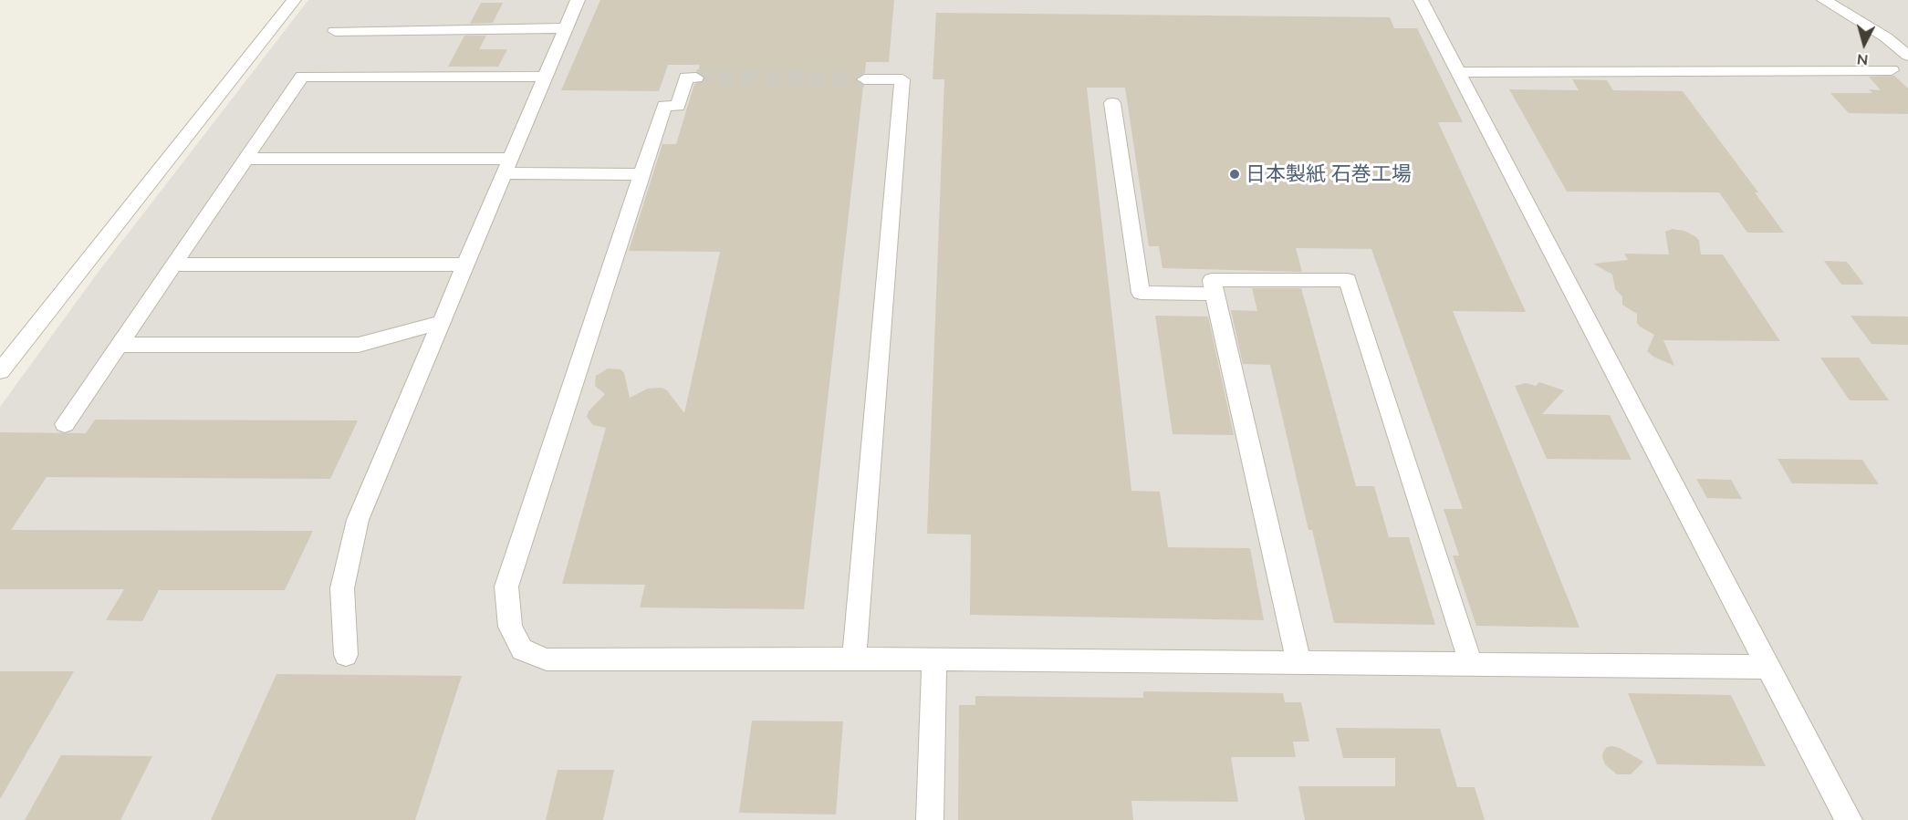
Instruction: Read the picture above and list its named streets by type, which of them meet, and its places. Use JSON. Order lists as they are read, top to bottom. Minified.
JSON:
{"places":["日本製紙 石巻工場"],"north":"bottom"}
